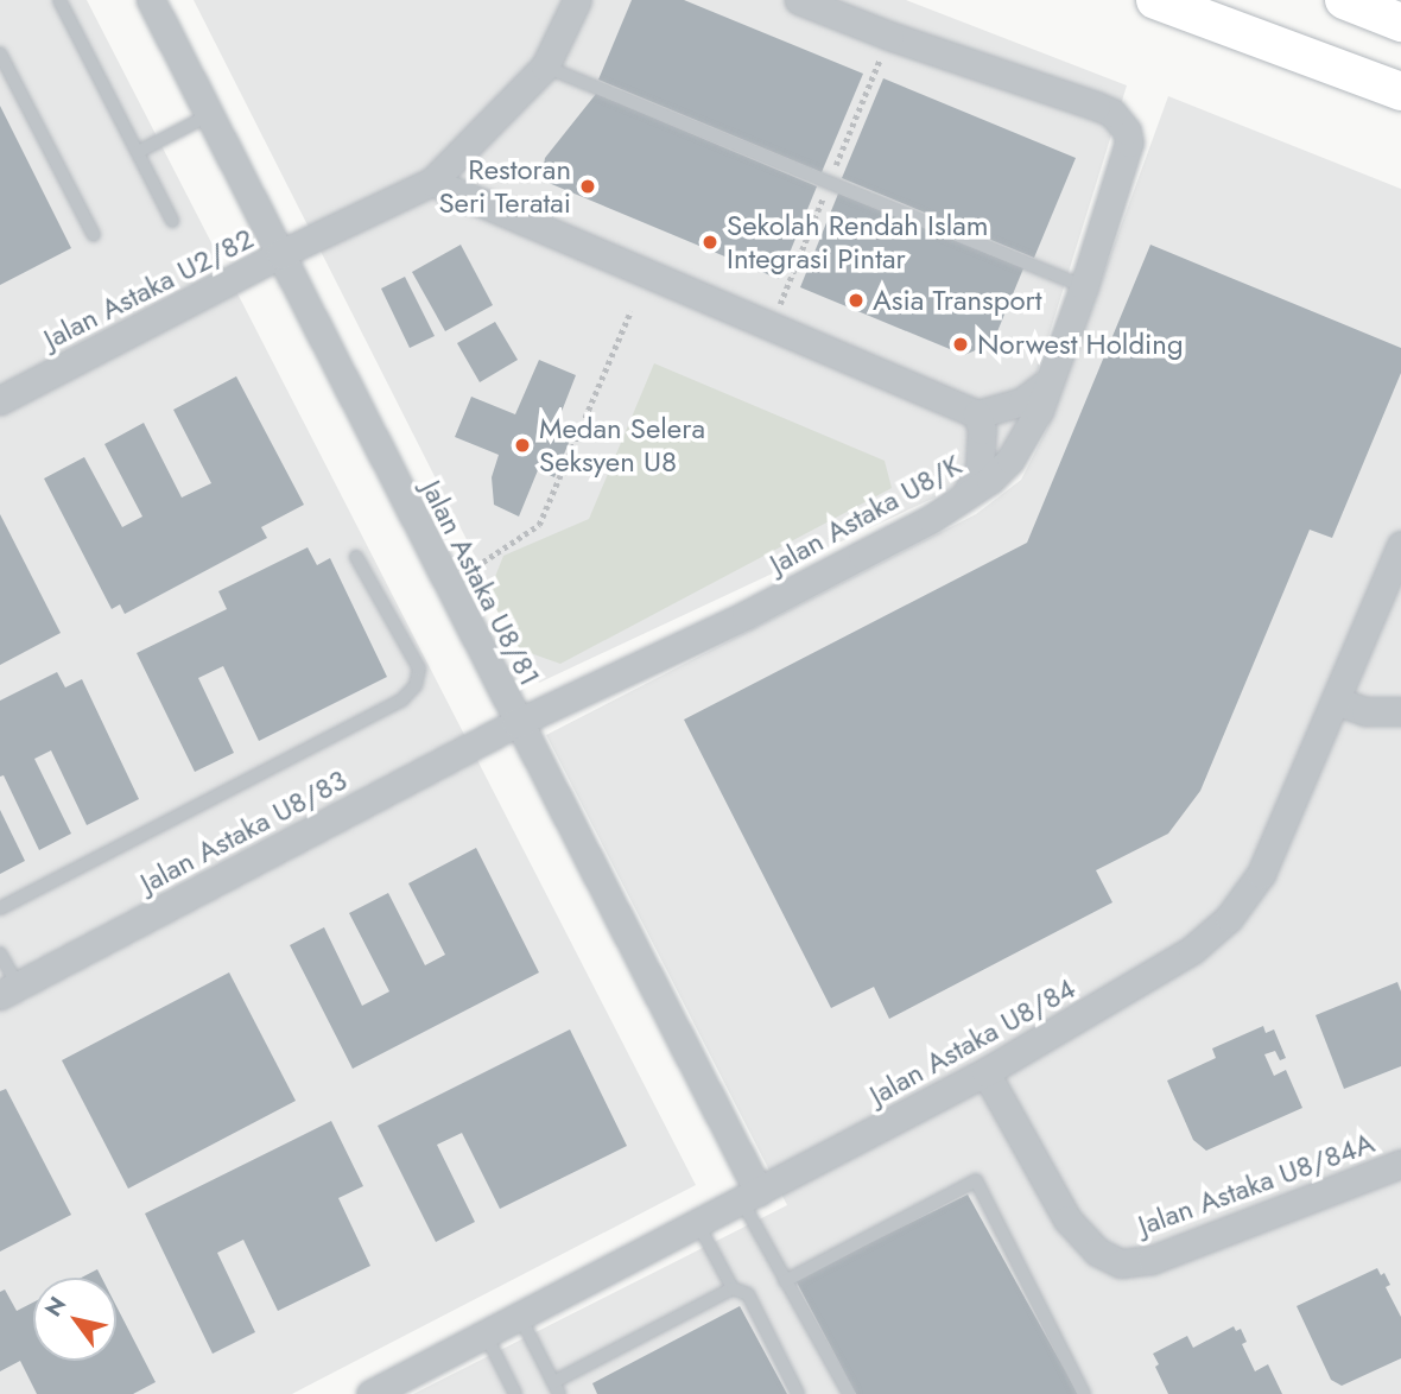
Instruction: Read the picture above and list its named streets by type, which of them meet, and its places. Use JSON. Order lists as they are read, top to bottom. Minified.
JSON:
{"streets":{"street":["Jalan Astaka U2/82","Jalan Astaka U8/K","Jalan Astaka U8/81","Jalan Astaka U8/83","Jalan Astaka U8/84","Jalan Astaka U8/84A"]},"crossings":[["Jalan Astaka U2/82","Jalan Astaka U8/81"],["Jalan Astaka U8/K","Jalan Astaka U8/81"],["Jalan Astaka U8/K","Jalan Astaka U8/83"],["Jalan Astaka U8/81","Jalan Astaka U8/83"],["Jalan Astaka U8/81","Jalan Astaka U8/84"],["Jalan Astaka U8/84","Jalan Astaka U8/84A"]],"places":["Restoran Seri Teratai","Sekolah Rendah Islam Integrasi Pintar","Asia Transport","Norwest Holding","Medan Selera Seksyen U8"],"north":"top left"}
